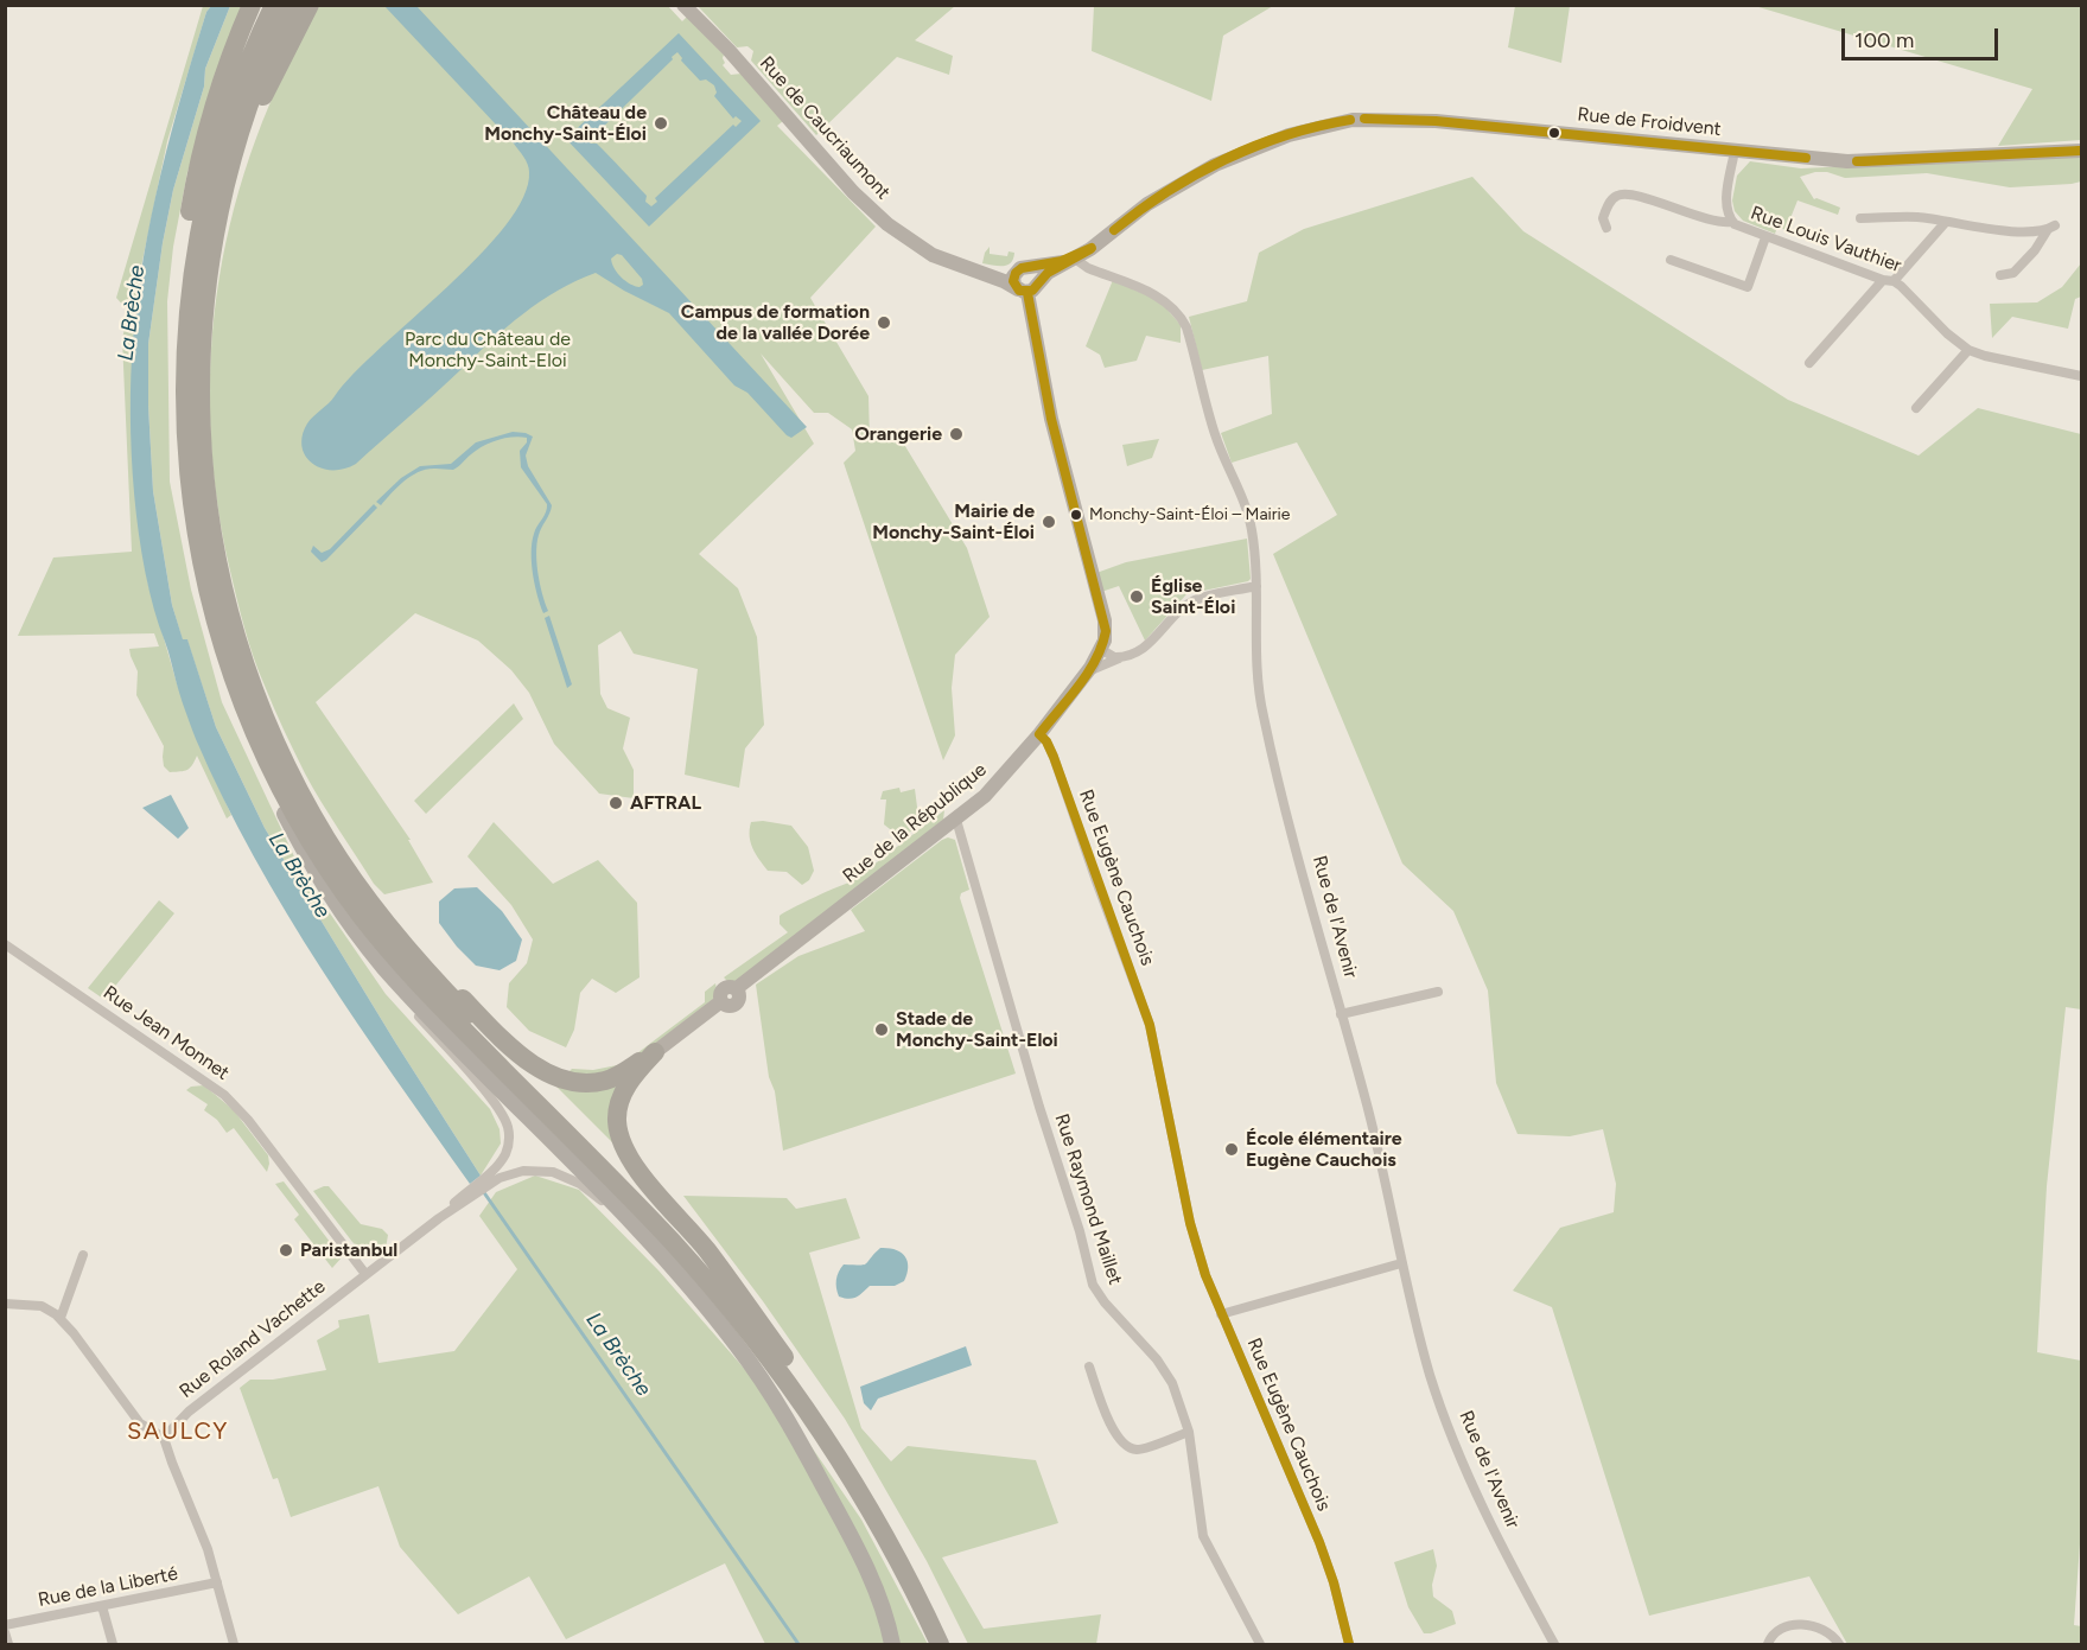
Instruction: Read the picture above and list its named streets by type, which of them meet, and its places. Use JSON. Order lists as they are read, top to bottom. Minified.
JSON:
{"streets":{"street":["Rue de Froidvent","Rue de Caucriaumont","Rue Louis Vauthier","Rue de la République","Rue Eugène Cauchois","Rue de l'Avenir","Rue Jean Monnet","Rue Raymond Maillet","Rue Roland Vachette","Rue de la Liberté"]},"crossings":[["Rue de Froidvent","Rue Louis Vauthier"],["Rue de Froidvent","Rue de l'Avenir"],["Rue de la République","Rue Eugène Cauchois"],["Rue de la République","Rue Raymond Maillet"],["Rue Jean Monnet","Rue Roland Vachette"]],"districts":["SAULCY"],"water":["La Brèche"],"parks":["Parc du Château de Monchy-Saint-Eloi"],"places":["Château de Monchy-Saint-Éloi","Campus de formation de la vallée Dorée","Orangerie","Monchy-Saint-Éloi – Mairie","Mairie de Monchy-Saint-Éloi","Église Saint-Éloi","AFTRAL","Stade de Monchy-Saint-Eloi","École élémentaire Eugène Cauchois","Paristanbul"],"scale_bar":"100 m"}
